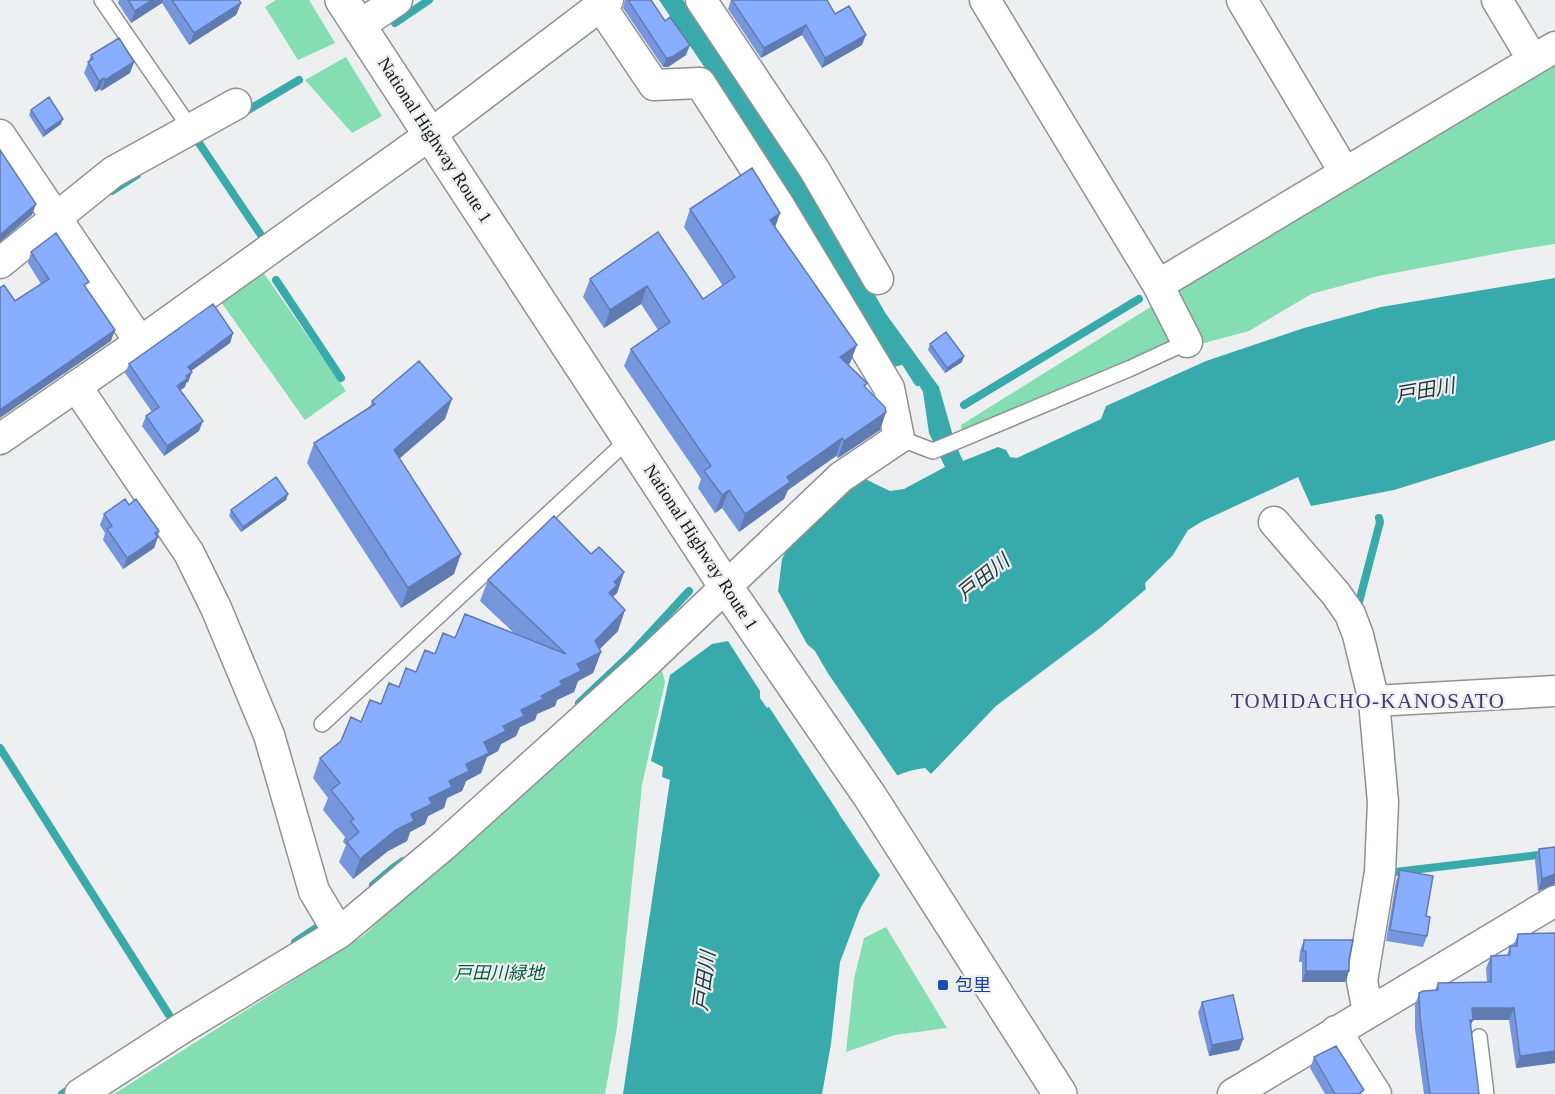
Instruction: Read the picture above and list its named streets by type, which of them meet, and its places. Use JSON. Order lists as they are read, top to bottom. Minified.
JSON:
{"streets":{"highway":["National Highway Route 1"]},"districts":["TOMIDACHO-KANOSATO"],"water":["戸田川"],"parks":["戸田川緑地"],"places":{"transit":["包里"]}}
